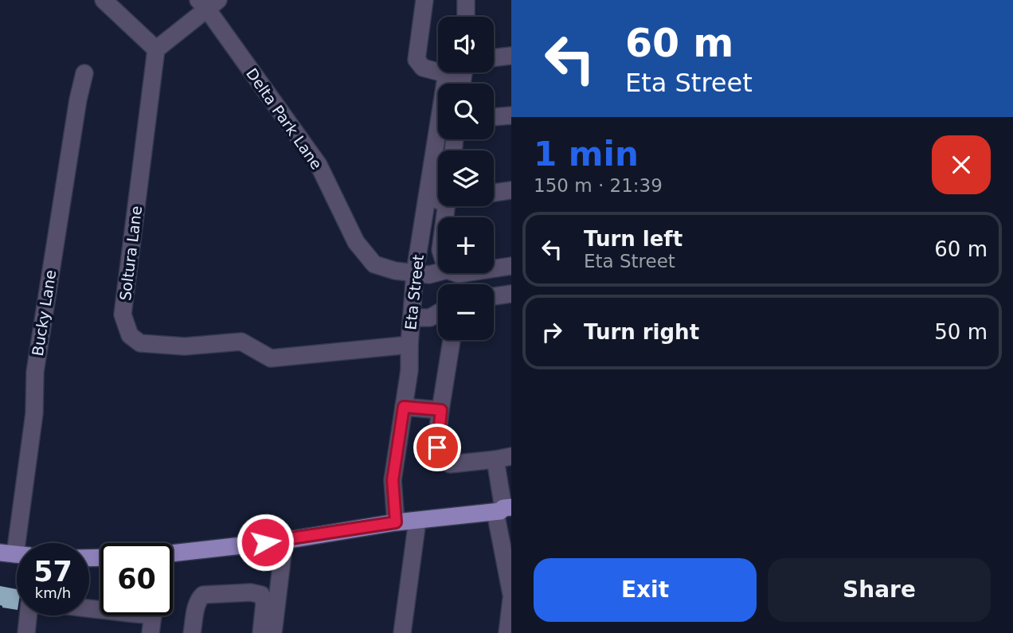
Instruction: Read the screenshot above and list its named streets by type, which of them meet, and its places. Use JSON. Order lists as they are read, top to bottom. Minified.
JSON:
{"streets":{"street":["Delta Park Lane","Soltura Lane","Eta Street","Bucky Lane"]},"crossings":[["Delta Park Lane","Eta Street"],["Soltura Lane","Eta Street"]],"page":{"turn":["60 m","Eta Street"],"map_buttons":["+","−"],"heading":["1 min","150 m · 21:39"],"list":[{"name":"Turn left","note":"Eta Street","value":"60 m"},{"name":"Turn right","value":"50 m"}],"speed":"57 km/h","limit":"60","buttons":["Exit","Share"]}}
